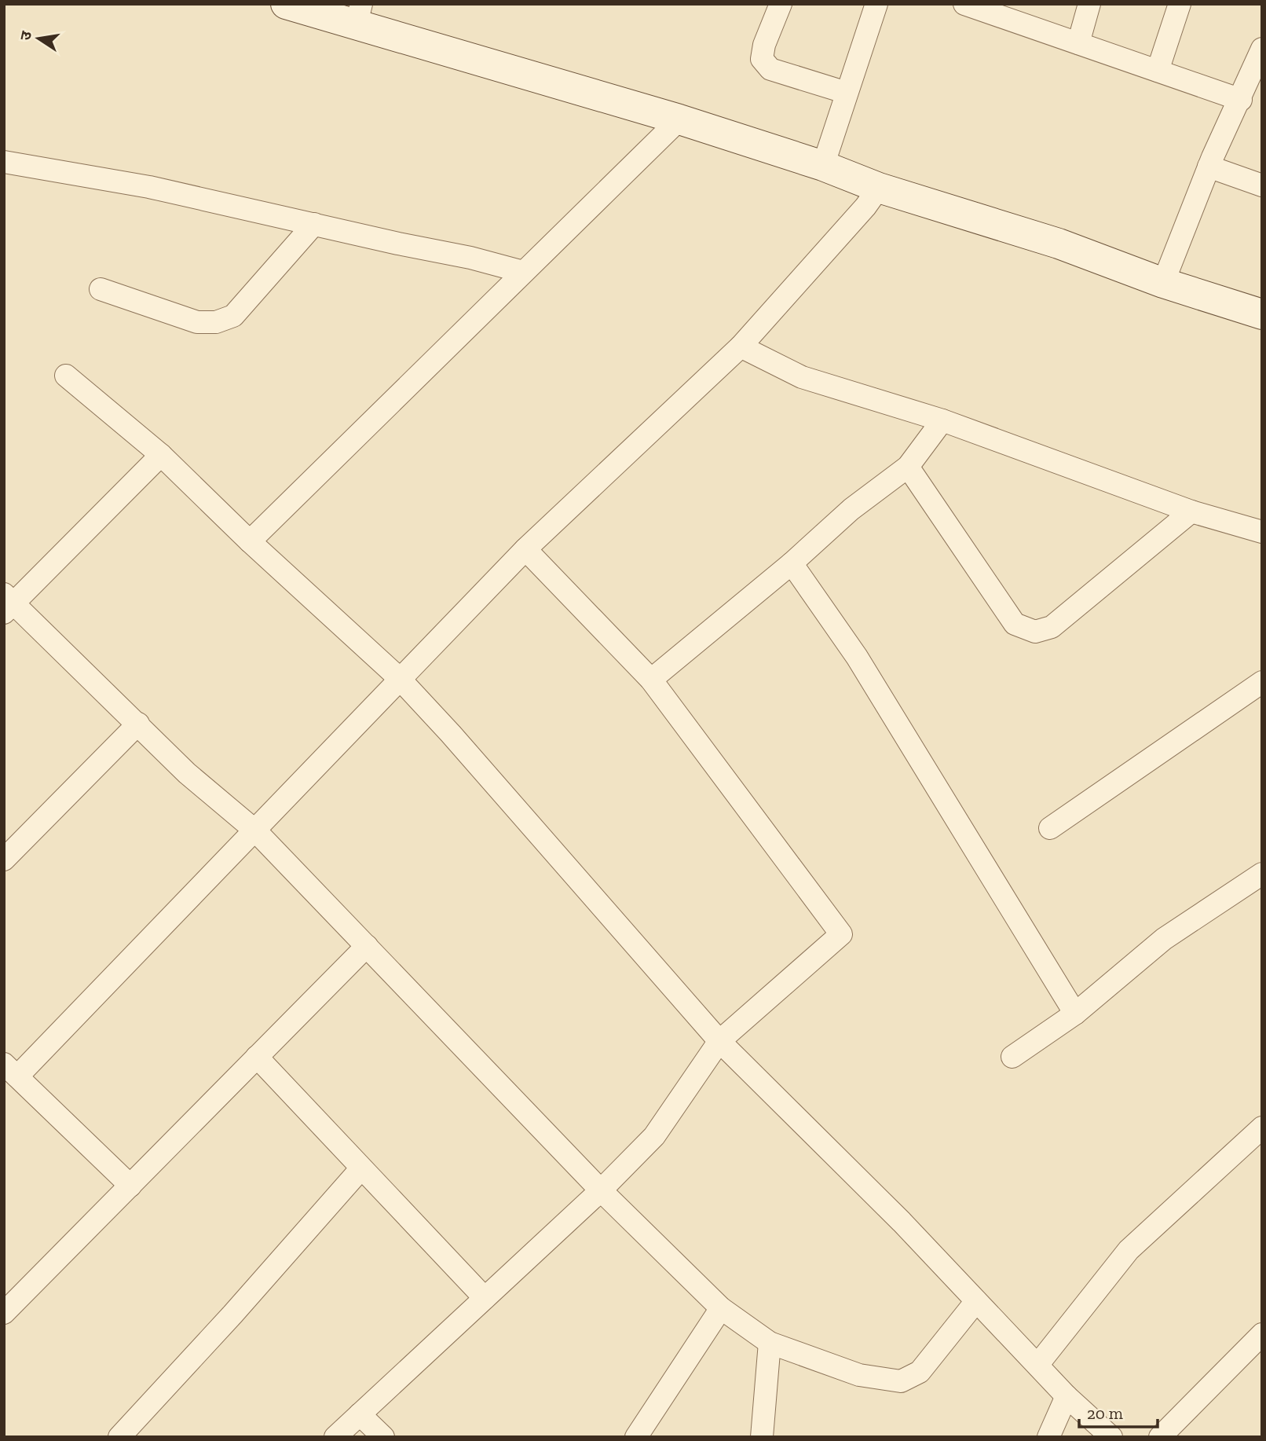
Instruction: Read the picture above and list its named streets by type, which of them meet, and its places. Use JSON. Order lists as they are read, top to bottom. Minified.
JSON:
{"scale_bar":"20 m","north":"left"}
